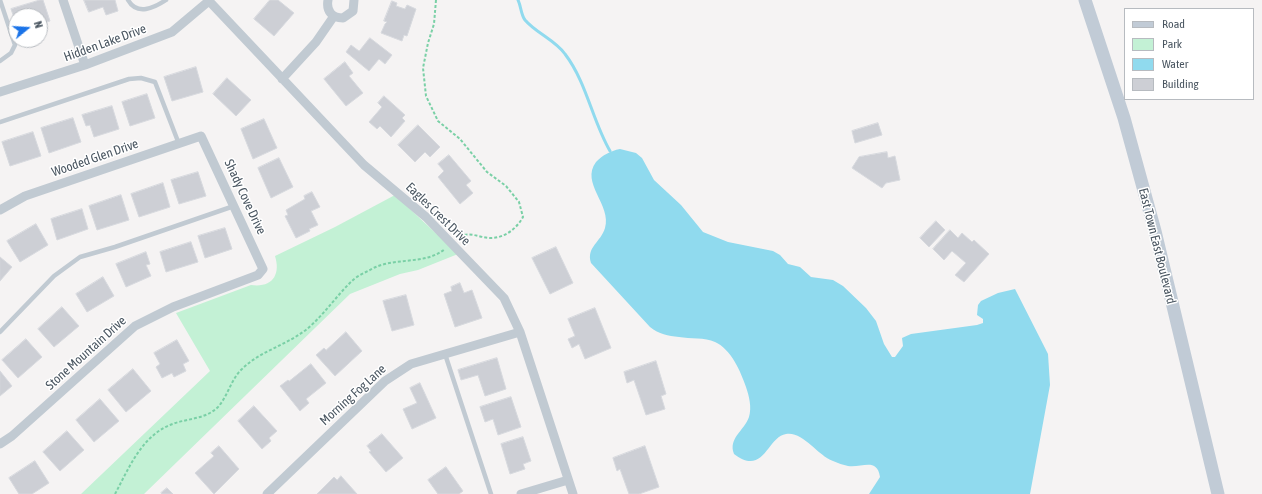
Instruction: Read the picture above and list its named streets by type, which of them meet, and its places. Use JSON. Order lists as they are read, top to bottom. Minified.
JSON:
{"streets":{"street":["Hidden Lake Drive","Wooded Glen Drive","Shady Cove Drive","Eagles Crest Drive","East Town East Boulevard","Stone Mountain Drive","Morning Fog Lane"]},"crossings":[["Hidden Lake Drive","Eagles Crest Drive"],["Wooded Glen Drive","Shady Cove Drive"],["Shady Cove Drive","Stone Mountain Drive"],["Eagles Crest Drive","Morning Fog Lane"]],"legend":["Road","Park","Water","Building"],"north":"right"}
